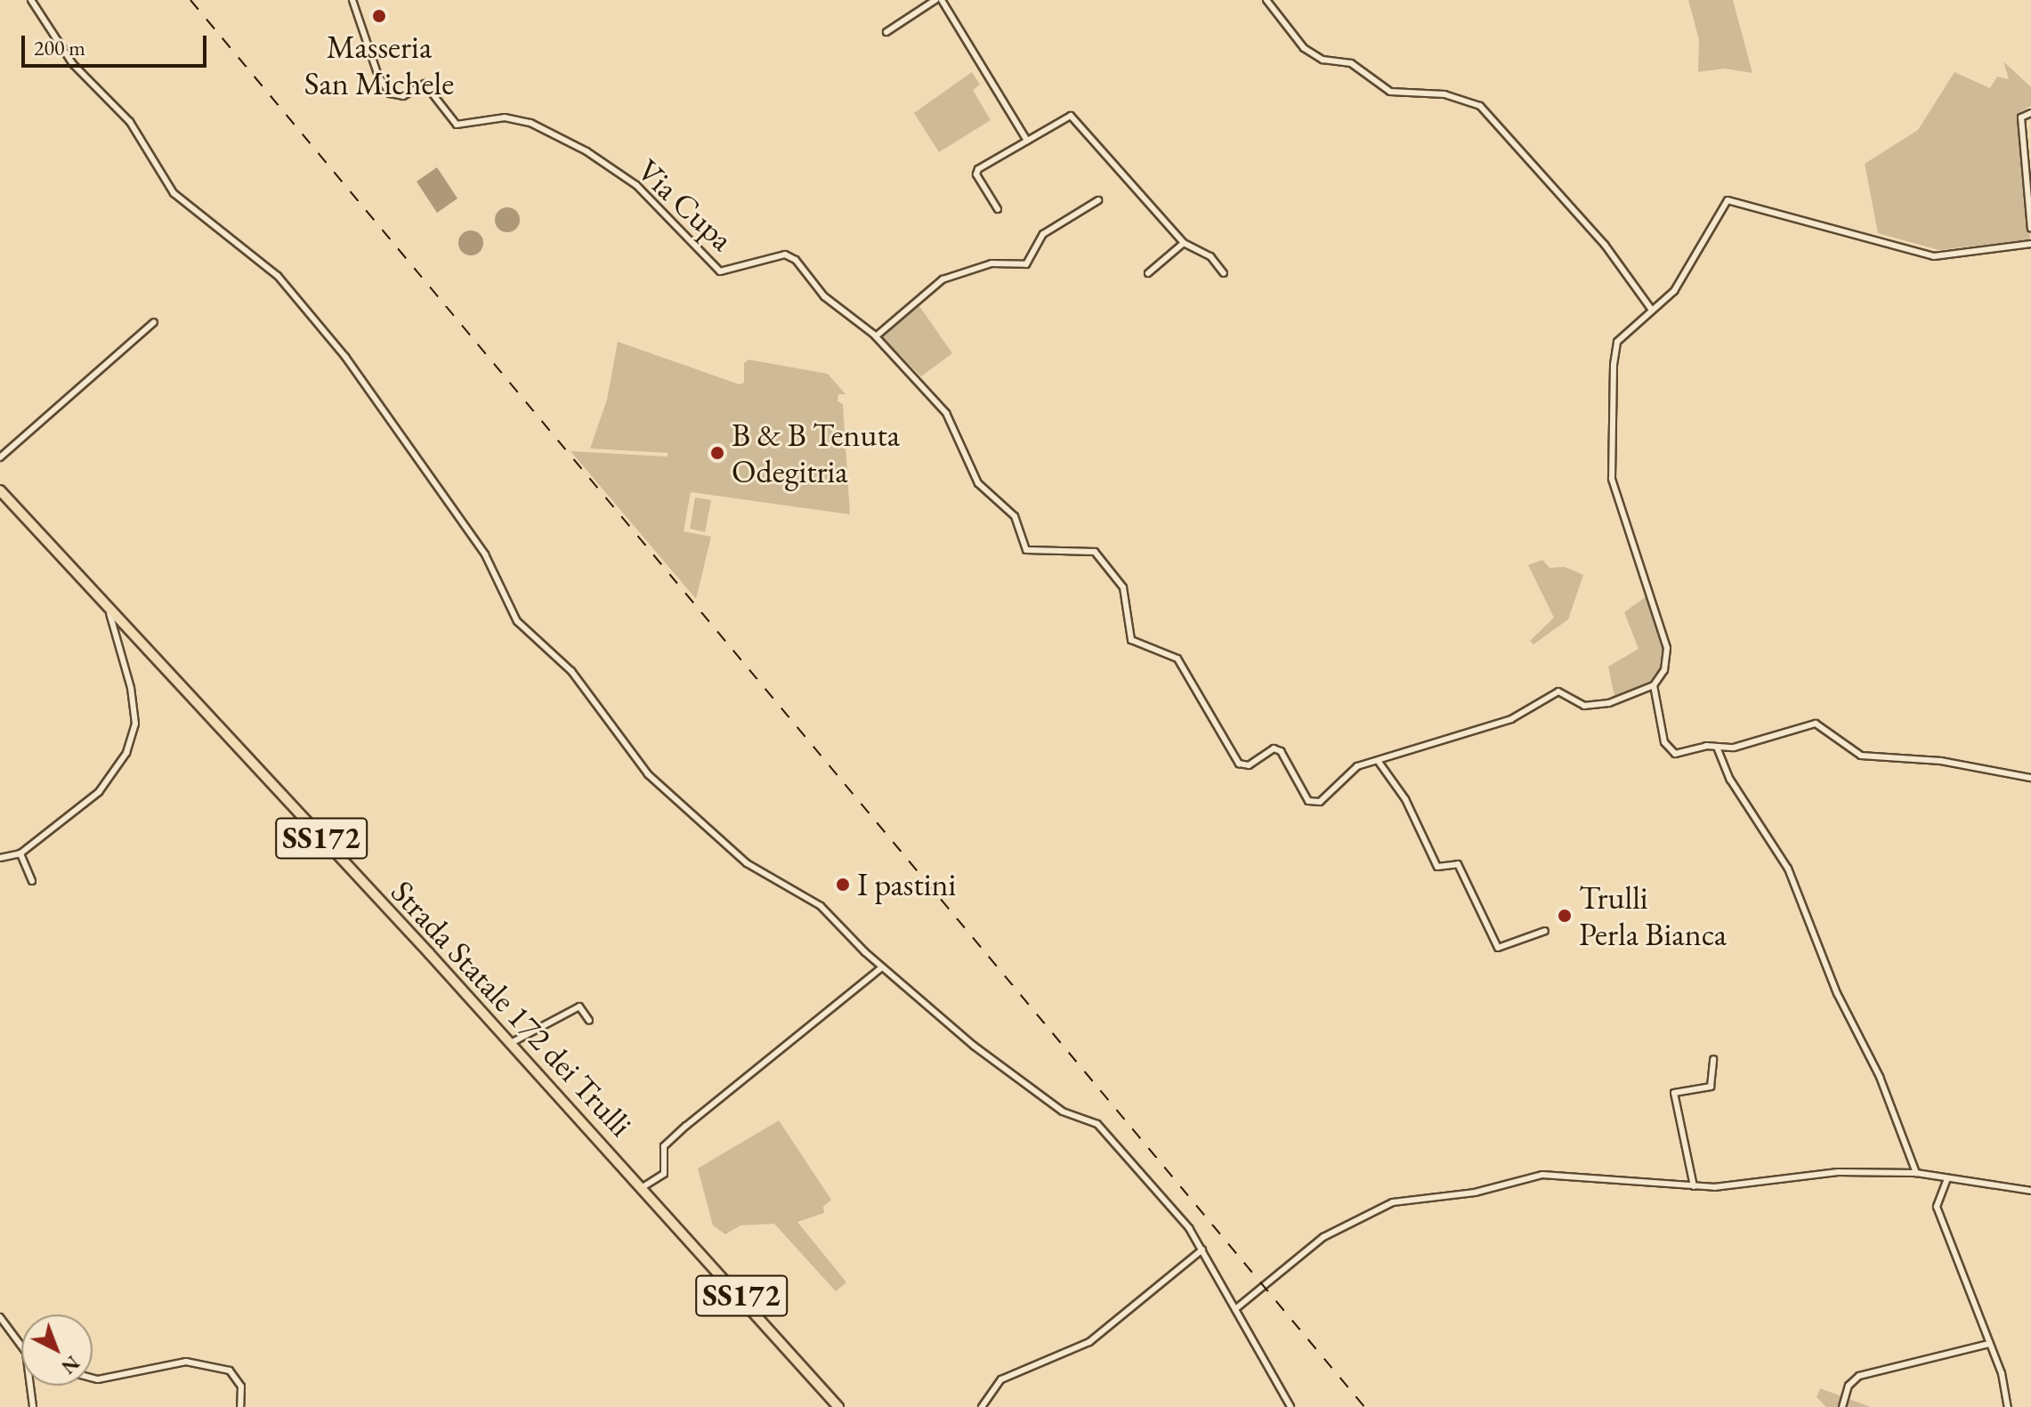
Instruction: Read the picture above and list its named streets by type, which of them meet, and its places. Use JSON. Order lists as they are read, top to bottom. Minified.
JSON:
{"streets":{"main road":["SS172","Strada Statale 172 dei Trulli"],"street":["Via Cupa"]},"places":["Masseria San Michele","B & B Tenuta Odegitria","I pastini","Trulli Perla Bianca"],"scale_bar":"200 m","north":"bottom right"}
